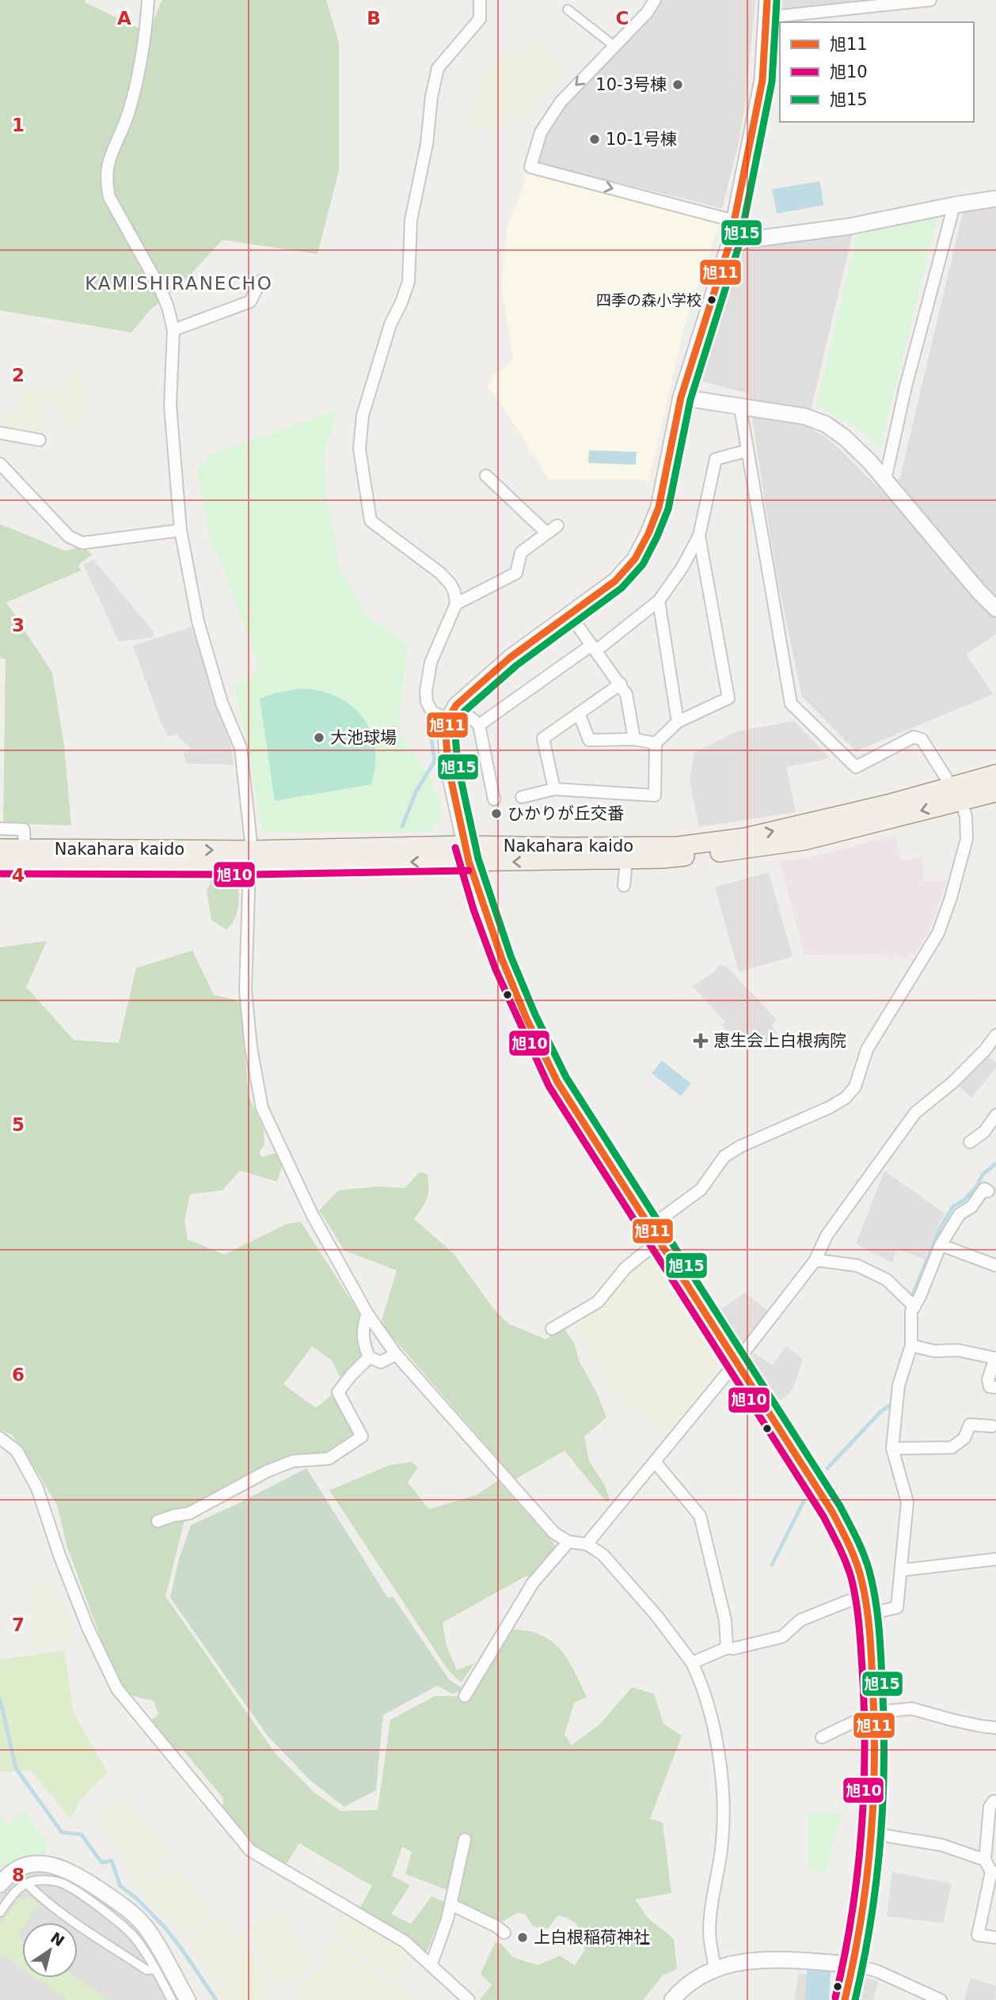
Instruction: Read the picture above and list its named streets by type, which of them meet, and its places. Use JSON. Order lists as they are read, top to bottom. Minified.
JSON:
{"streets":{"main road":["Nakahara kaido"]},"districts":["KAMISHIRANECHO"],"places":{"other":["10-3号棟","10-1号棟","四季の森小学校","大池球場","ひかりが丘交番","上白根稲荷神社"],"health":["恵生会上白根病院"]},"lines":["transit line 旭11","transit line 旭15","transit line 旭10"],"legend":["旭11","旭10","旭15"],"north":"top right","grid":{"columns":["A","B","C"],"rows":["1","2","3","4","5","6","7","8"]}}
